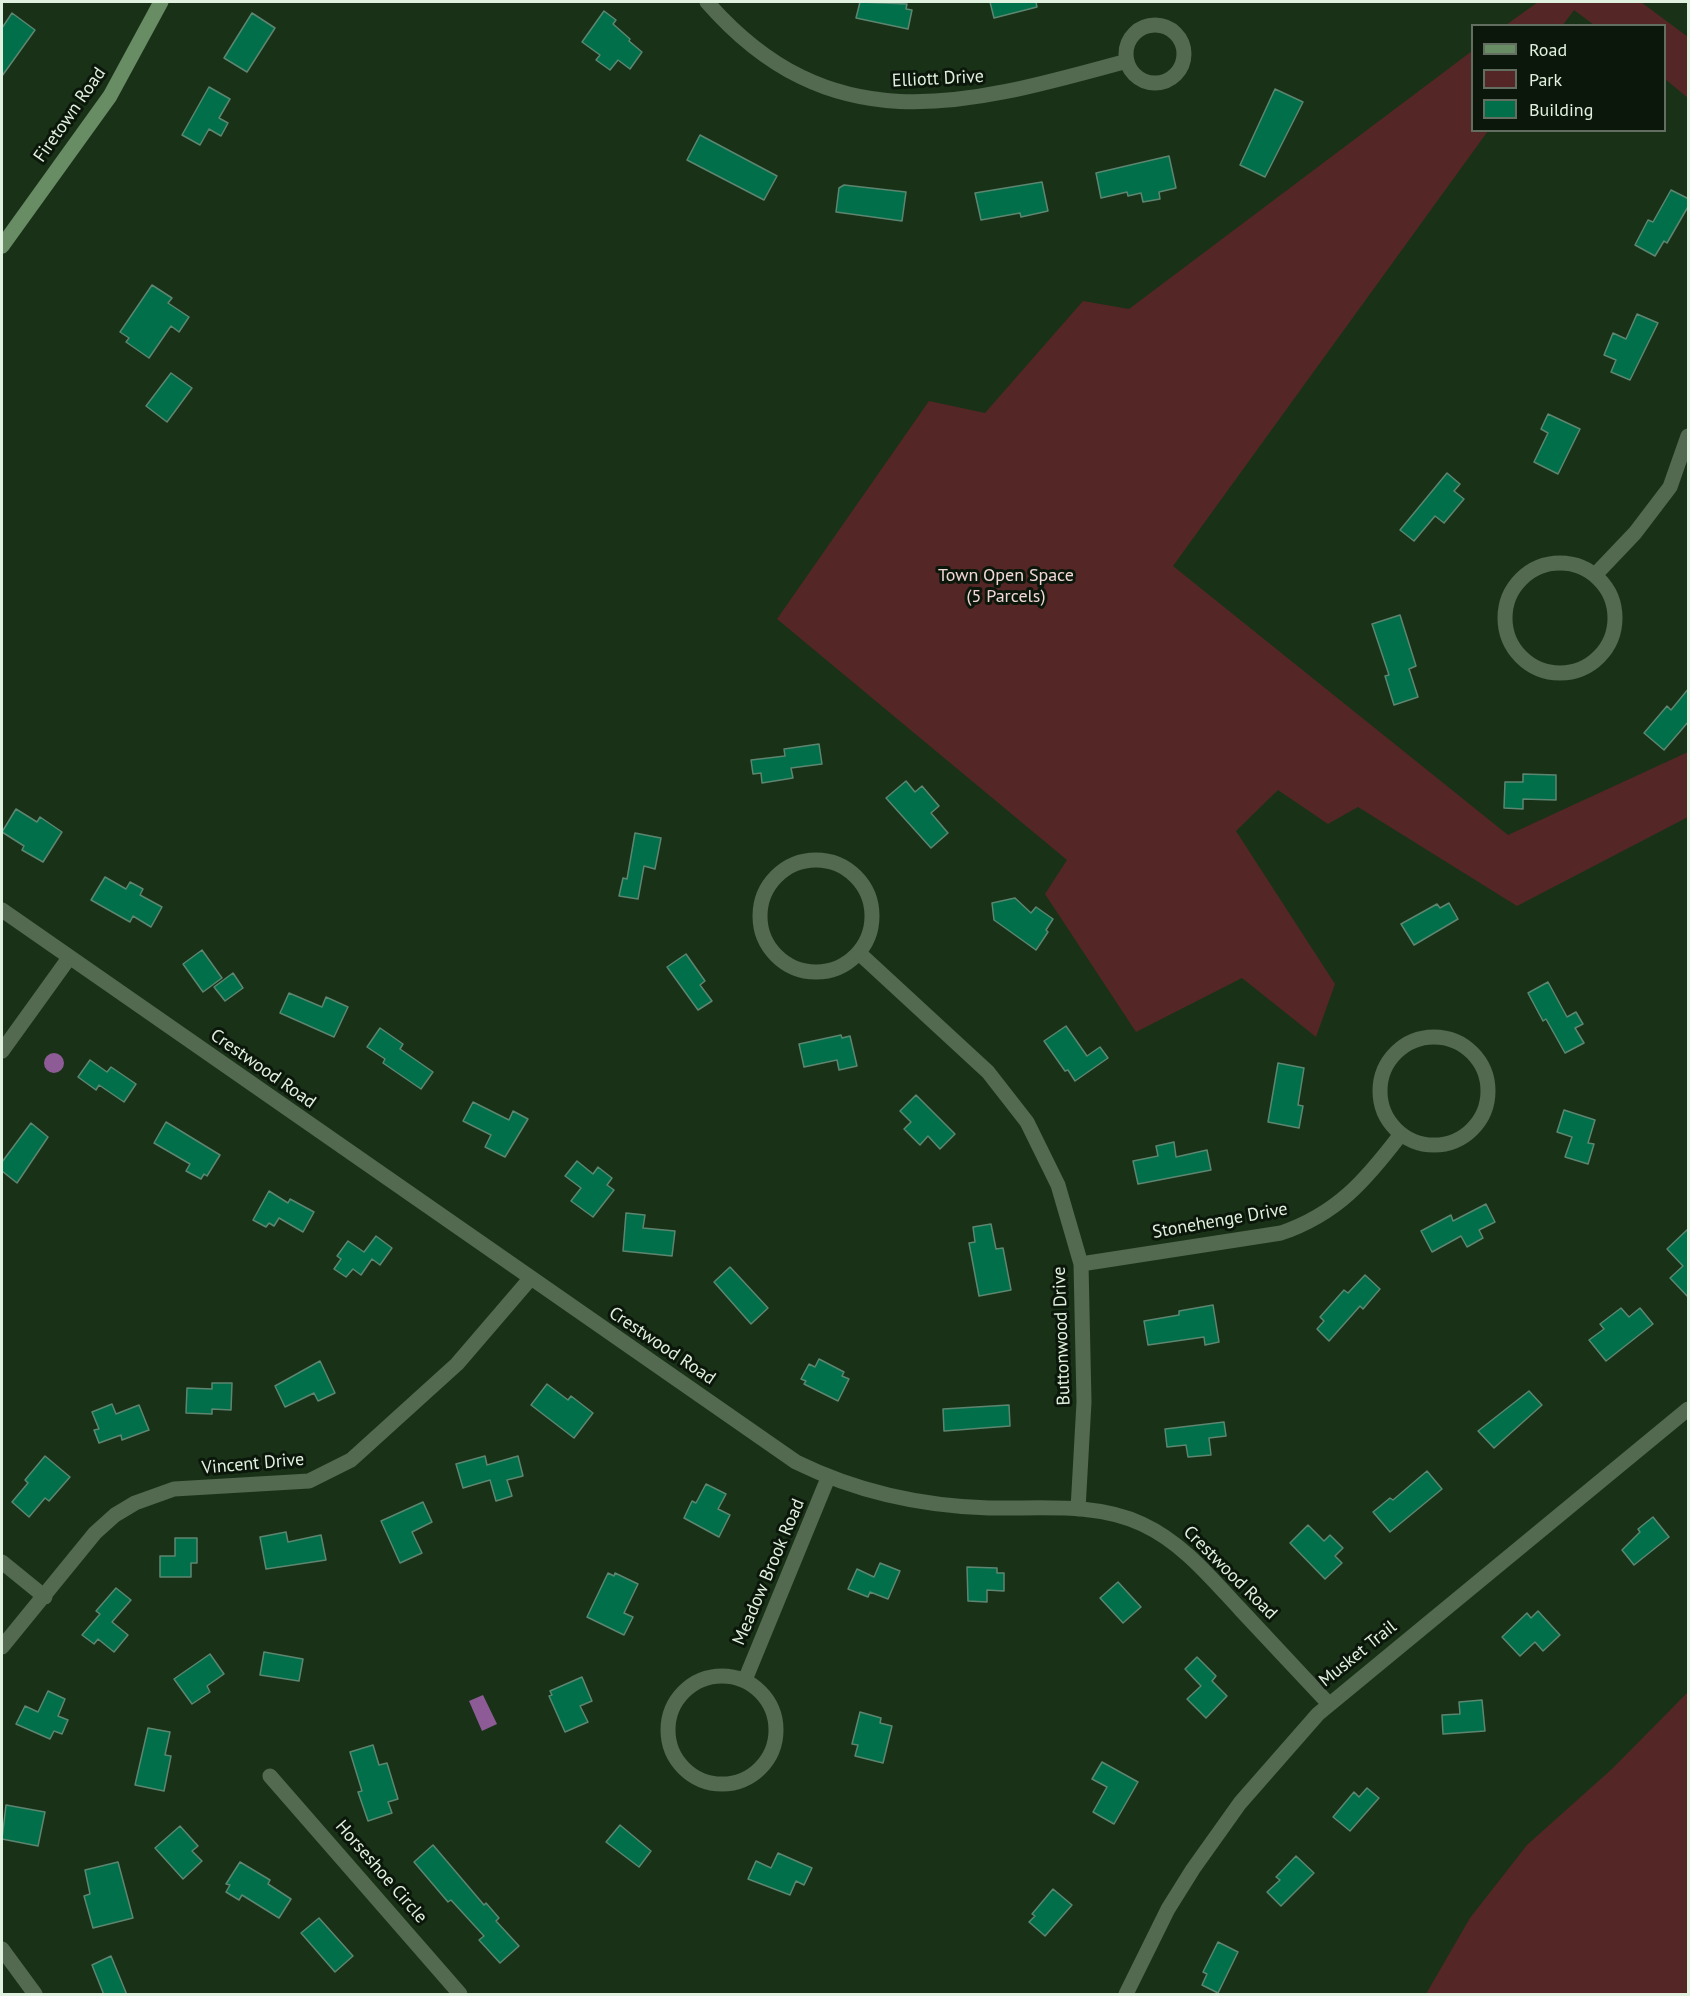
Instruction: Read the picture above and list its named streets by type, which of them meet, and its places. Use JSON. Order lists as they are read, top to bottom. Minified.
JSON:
{"streets":{"street":["Elliott Drive","Firetown Road","Crestwood Road","Stonehenge Drive","Buttonwood Drive","Vincent Drive","Meadow Brook Road","Musket Trail","Horseshoe Circle"]},"crossings":[["Crestwood Road","Buttonwood Drive"],["Crestwood Road","Vincent Drive"],["Crestwood Road","Meadow Brook Road"],["Crestwood Road","Musket Trail"],["Stonehenge Drive","Buttonwood Drive"]],"parks":["Town Open Space (5 Parcels)"],"legend":["Road","Park","Building"]}
